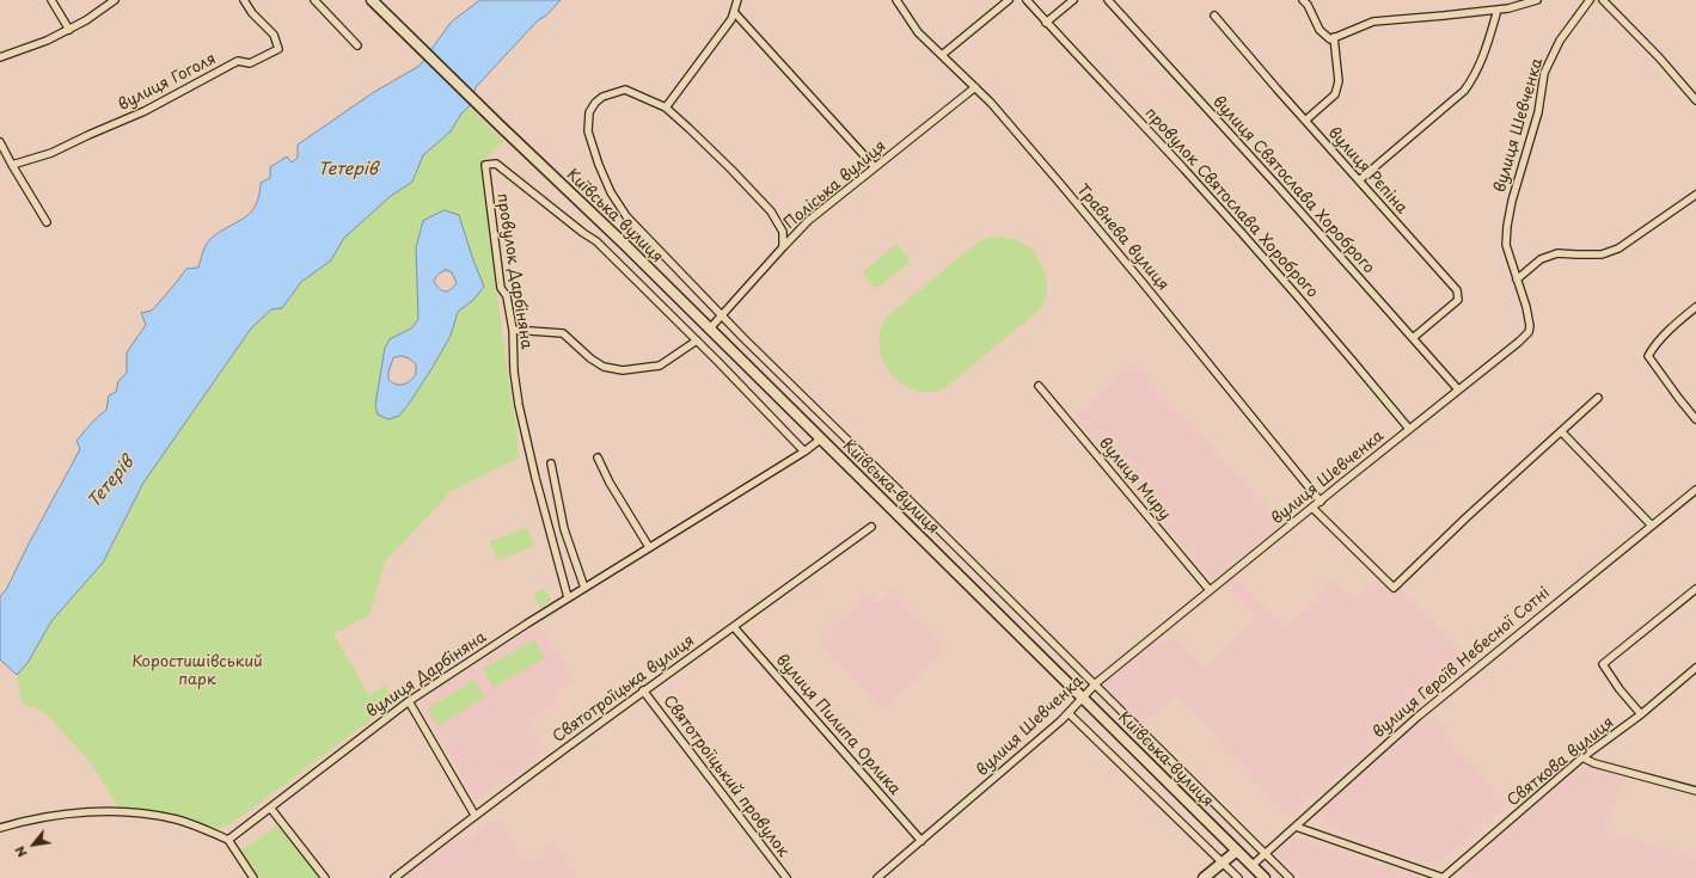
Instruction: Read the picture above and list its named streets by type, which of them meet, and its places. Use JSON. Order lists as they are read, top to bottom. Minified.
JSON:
{"streets":{"main road":["Київська вулиця"],"street":["вулиця Гоголя","вулиця Шевченка","вулиця Рєпіна","Поліська вулиця","вулиця Святослава Хороброго","провулок Святослава Хороброго","Травнева вулиця","провулок Дарбіняна","вулиця Миру","вулиця Героїв Небесної Сотні","вулиця Дарбіняна","Святотроїцька вулиця","вулиця Пилипа Орлика","Святкова вулиця","Святотроїцький провулок"]},"crossings":[["вулиця Шевченка","вулиця Святослава Хороброго"],["вулиця Шевченка","провулок Святослава Хороброго"],["вулиця Шевченка","Київська вулиця"],["вулиця Шевченка","Травнева вулиця"],["вулиця Шевченка","вулиця Миру"],["вулиця Шевченка","вулиця Пилипа Орлика"],["вулиця Рєпіна","вулиця Святослава Хороброго"],["Поліська вулиця","Київська вулиця"],["Поліська вулиця","Травнева вулиця"],["Київська вулиця","вулиця Героїв Небесної Сотні"],["Київська вулиця","вулиця Дарбіняна"],["провулок Дарбіняна","вулиця Дарбіняна"],["Святотроїцька вулиця","вулиця Пилипа Орлика"],["Святотроїцька вулиця","Святотроїцький провулок"]],"water":["Тетерів"],"parks":["Коростишівський парк"],"north":"bottom left"}
